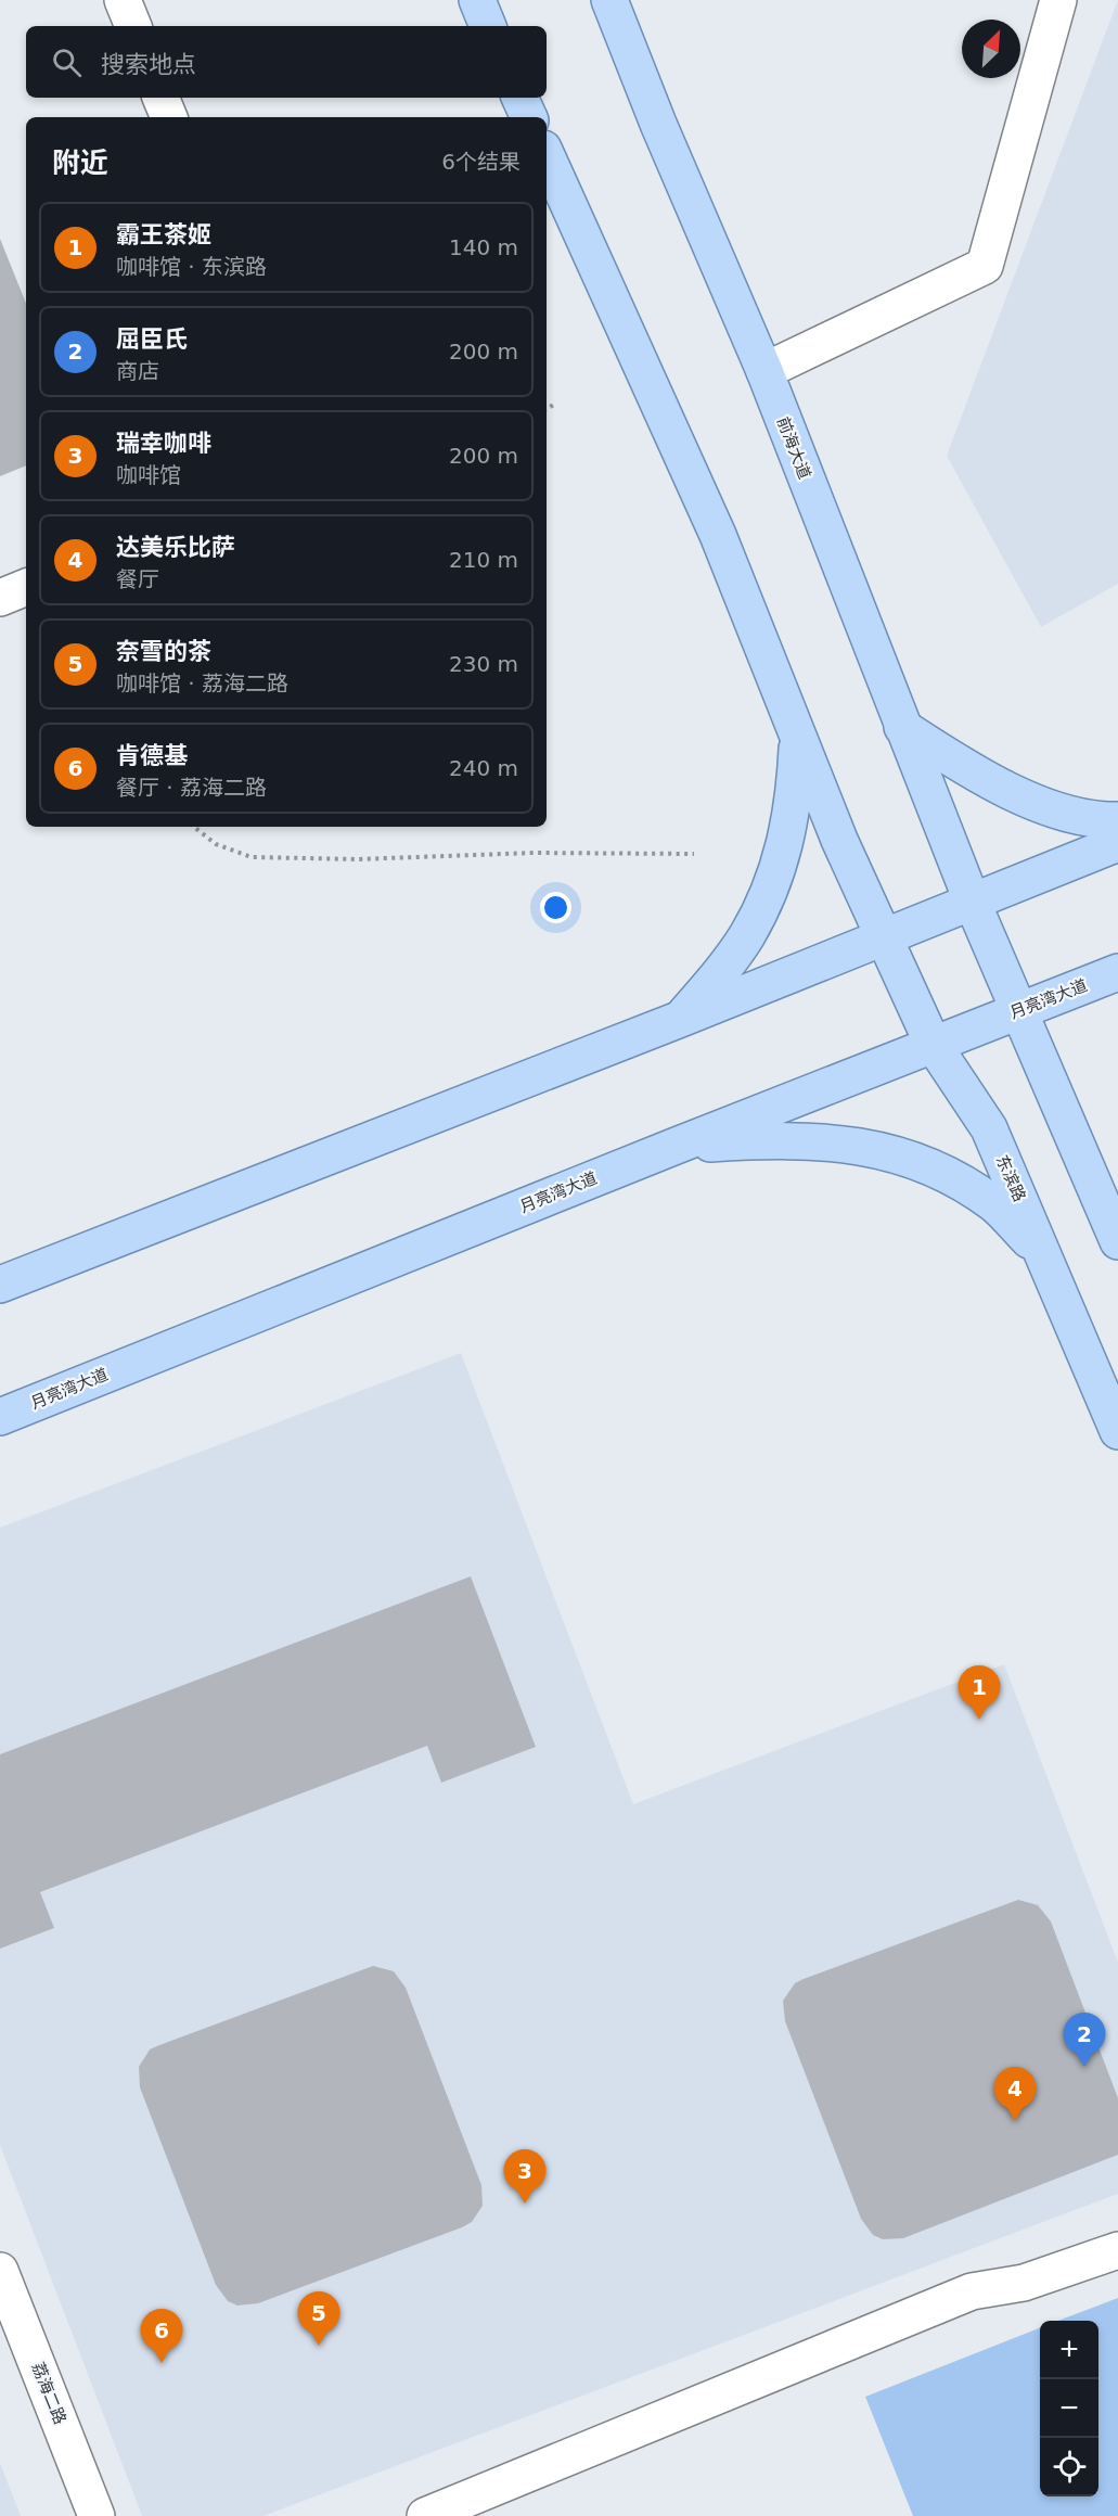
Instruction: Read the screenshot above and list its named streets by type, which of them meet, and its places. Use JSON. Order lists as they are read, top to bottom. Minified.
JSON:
{"streets":{"main road":["前海大道","月亮湾大道","东滨路"],"street":["荔海二路"]},"crossings":[["月亮湾大道","东滨路"]],"north":"top right","page":{"search":"搜索地点","heading":["附近","6个结果"],"list":[{"mark":"1","name":"霸王茶姬","note":"咖啡馆 · 东滨路","value":"140 m"},{"mark":"2","name":"屈臣氏","note":"商店","value":"200 m"},{"mark":"3","name":"瑞幸咖啡","note":"咖啡馆","value":"200 m"},{"mark":"4","name":"达美乐比萨","note":"餐厅","value":"210 m"},{"mark":"5","name":"奈雪的茶","note":"咖啡馆 · 荔海二路","value":"230 m"},{"mark":"6","name":"肯德基","note":"餐厅 · 荔海二路","value":"240 m"}],"pins":["1","2","4","3","5","6"],"map_buttons":["+","−"]}}
